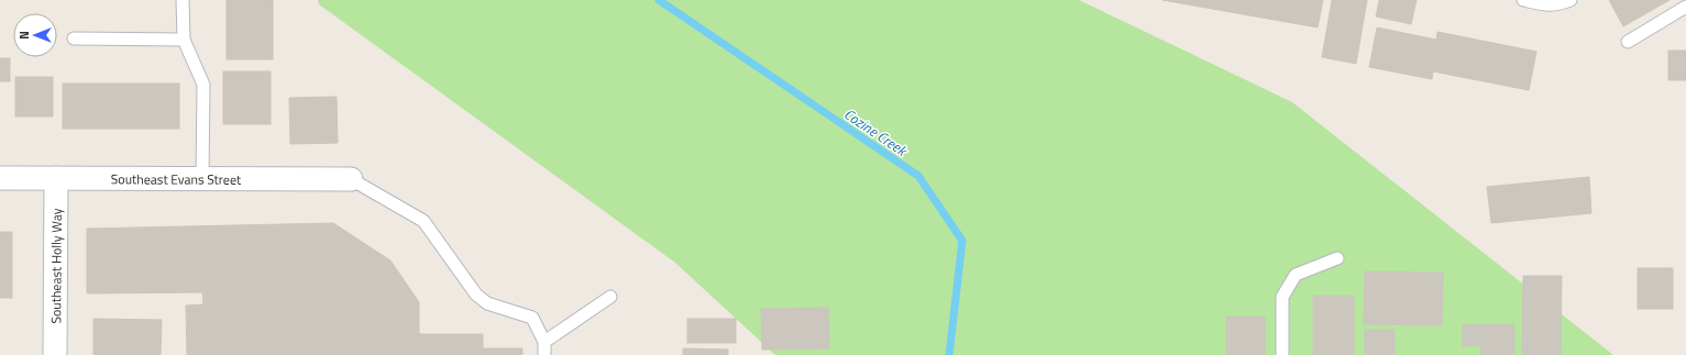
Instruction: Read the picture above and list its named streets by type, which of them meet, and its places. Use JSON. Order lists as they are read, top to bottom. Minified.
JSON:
{"streets":{"street":["Southeast Evans Street","Southeast Holly Way"]},"crossings":[["Southeast Evans Street","Southeast Holly Way"]],"water":["Cozine Creek"],"north":"left"}
